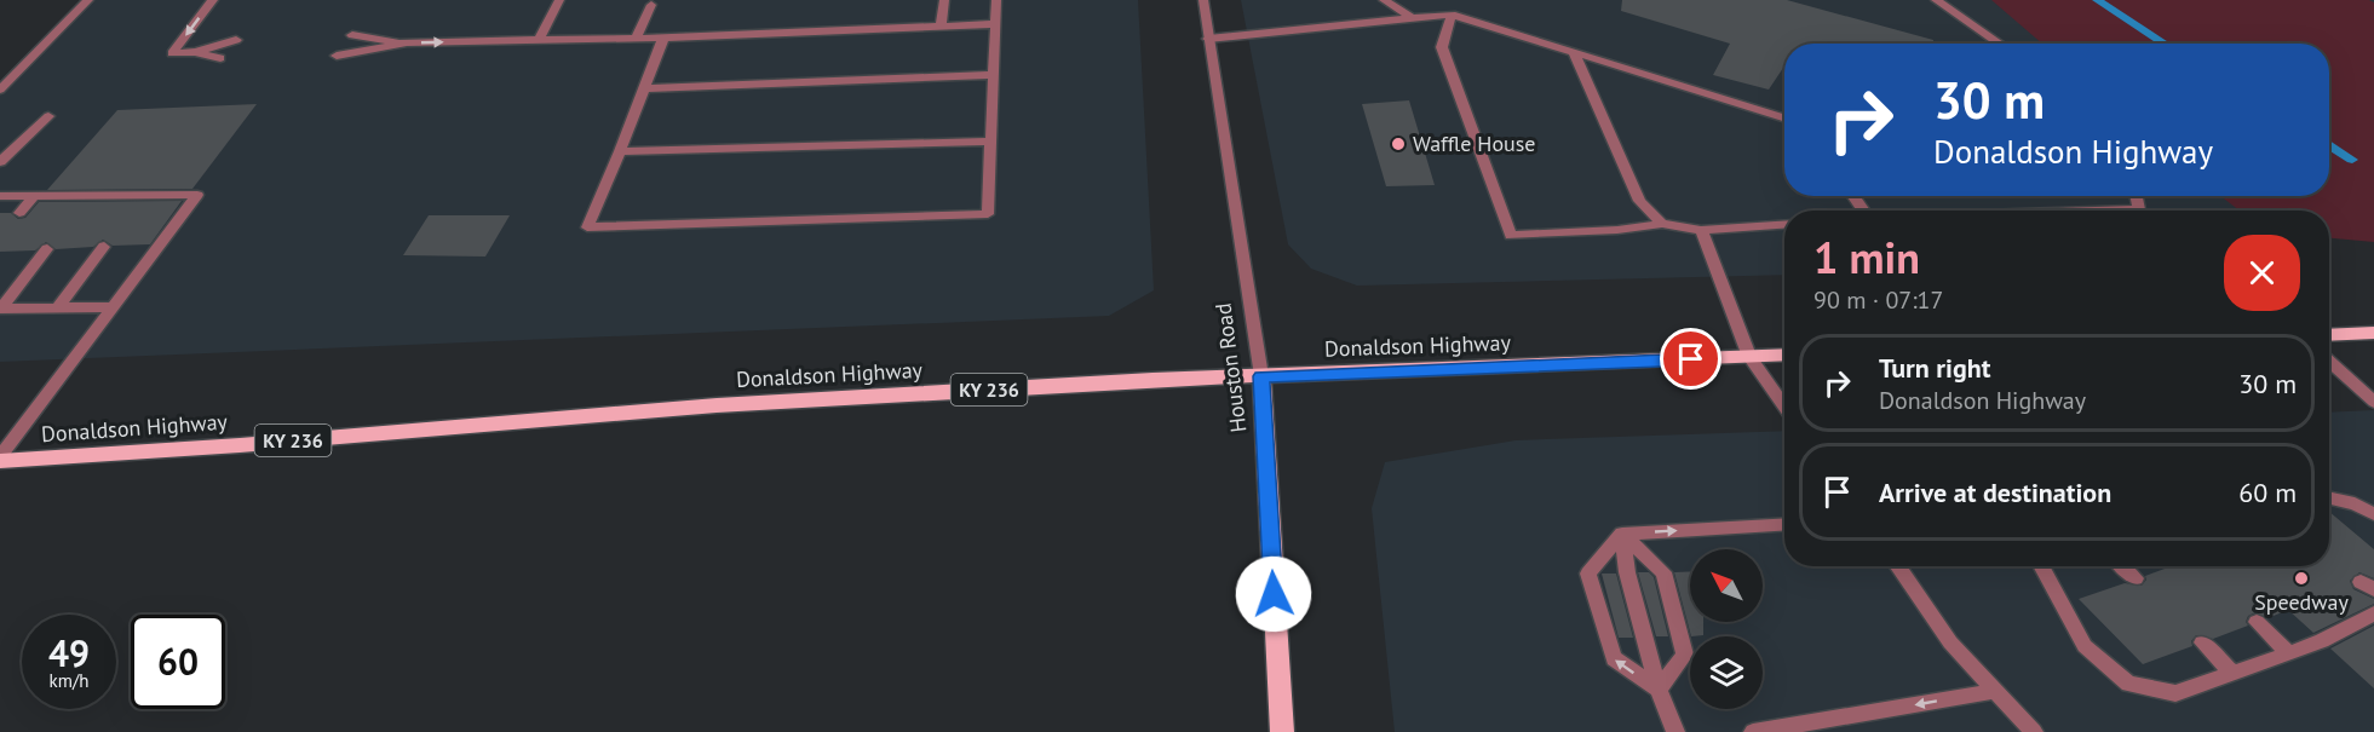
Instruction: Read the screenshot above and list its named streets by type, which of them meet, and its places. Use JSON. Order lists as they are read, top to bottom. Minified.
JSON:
{"streets":{"main road":["Donaldson Highway","Houston Road","KY 236"]},"crossings":[["Donaldson Highway","Houston Road"]],"places":["Waffle House","Speedway"],"north":"top left","page":{"turn":["30 m","Donaldson Highway"],"heading":["1 min","90 m · 07:17"],"list":[{"name":"Turn right","note":"Donaldson Highway","value":"30 m"},{"name":"Arrive at destination","value":"60 m"}],"speed":"49 km/h","limit":"60"}}
